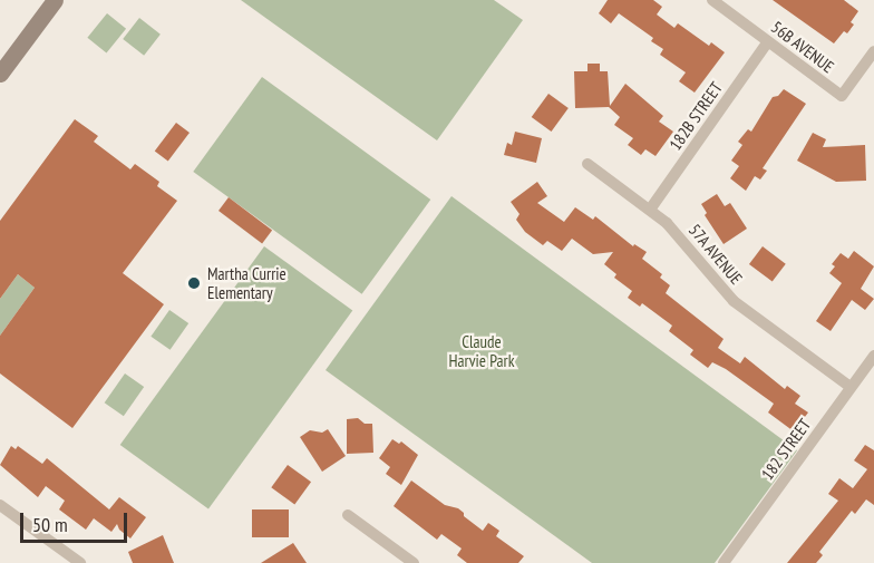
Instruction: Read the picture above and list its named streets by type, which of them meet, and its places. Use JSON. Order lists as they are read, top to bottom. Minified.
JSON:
{"streets":{"street":["56B AVENUE","182B STREET","57A AVENUE","182 STREET"]},"crossings":[["56B AVENUE","182B STREET"],["182B STREET","57A AVENUE"],["57A AVENUE","182 STREET"]],"parks":["Claude Harvie Park"],"places":["Martha Currie Elementary"],"scale_bar":"50 m"}
